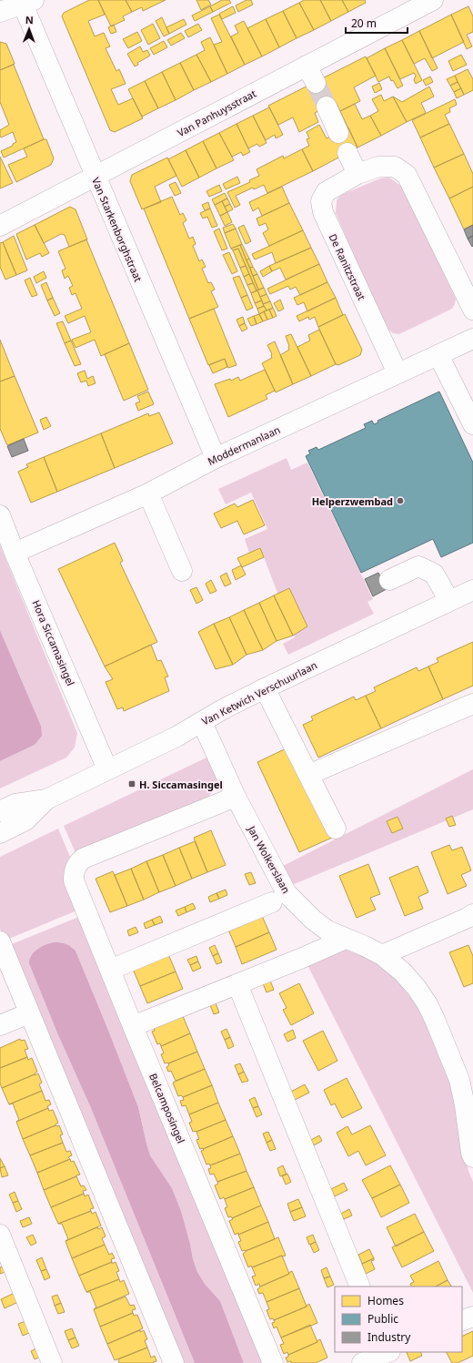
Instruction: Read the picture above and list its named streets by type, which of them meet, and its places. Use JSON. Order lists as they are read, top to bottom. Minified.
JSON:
{"streets":{"street":["Van Panhuysstraat","Van Starkenborghstraat","De Ranitzstraat","Moddermanlaan","Hora Siccamasingel","Van Ketwich Verschuurlaan","Jan Wolkerslaan","Belcamposingel"]},"crossings":[["Van Panhuysstraat","Van Starkenborghstraat"],["Van Starkenborghstraat","Moddermanlaan"],["De Ranitzstraat","Moddermanlaan"],["Moddermanlaan","Hora Siccamasingel"],["Hora Siccamasingel","Van Ketwich Verschuurlaan"],["Van Ketwich Verschuurlaan","Jan Wolkerslaan"],["Jan Wolkerslaan","Belcamposingel"]],"places":{"other":["Helperzwembad"],"transit":["H. Siccamasingel"]},"legend":["Homes","Public","Industry"],"scale_bar":"20 m","north":"top"}
